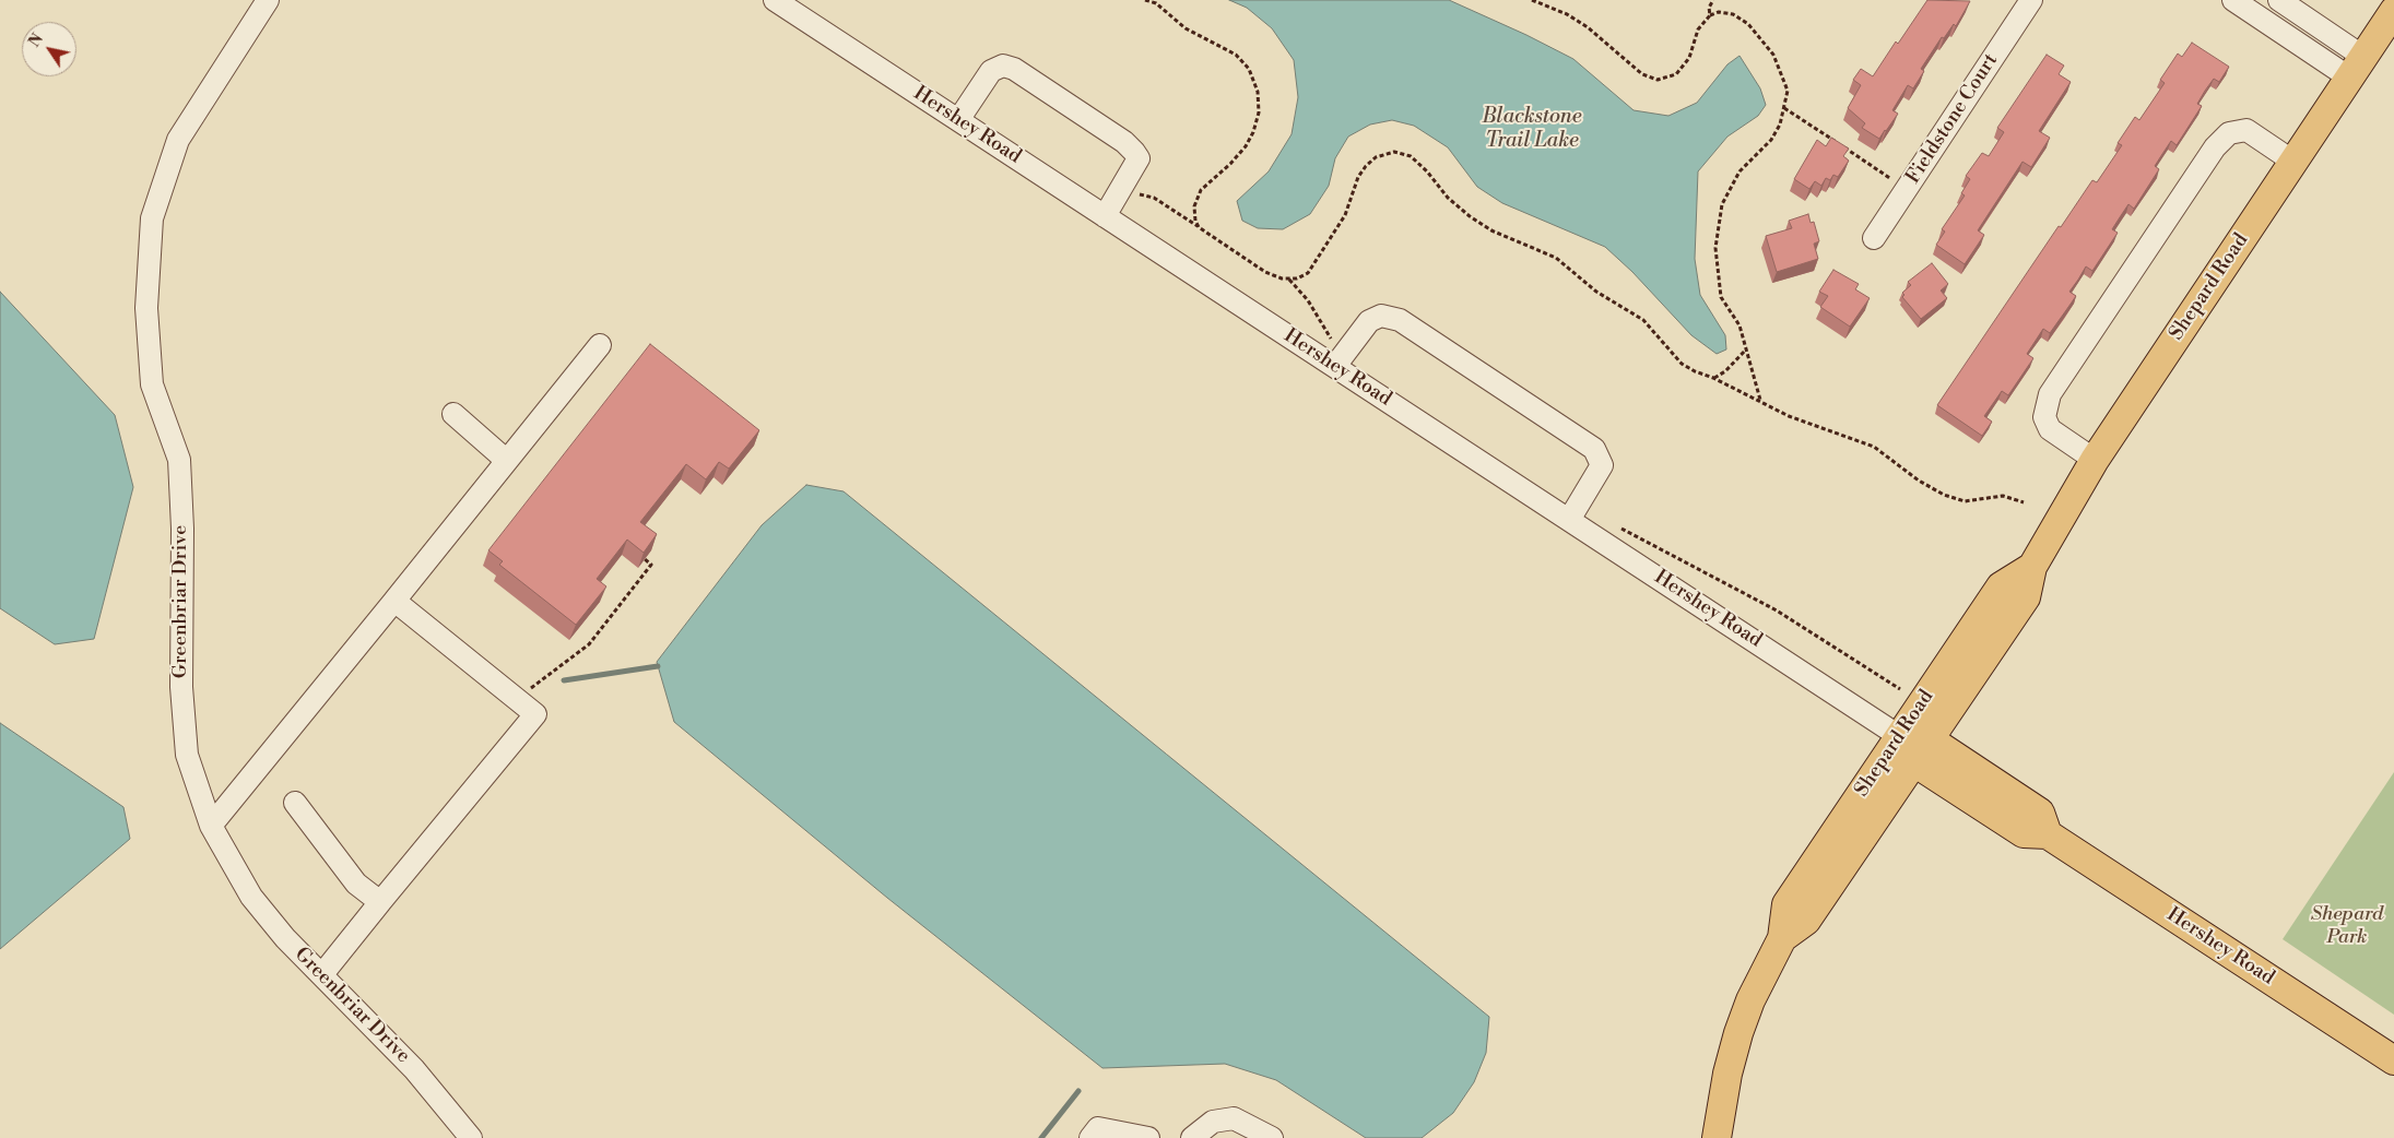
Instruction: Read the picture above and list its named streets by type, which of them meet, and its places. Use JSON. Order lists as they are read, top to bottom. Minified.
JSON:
{"streets":{"main road":["Hershey Road","Shepard Road"],"street":["Fieldstone Court","Greenbriar Drive"]},"crossings":[["Hershey Road","Shepard Road"]],"water":["Blackstone Trail Lake"],"parks":["Shepard Park"],"north":"top left"}
